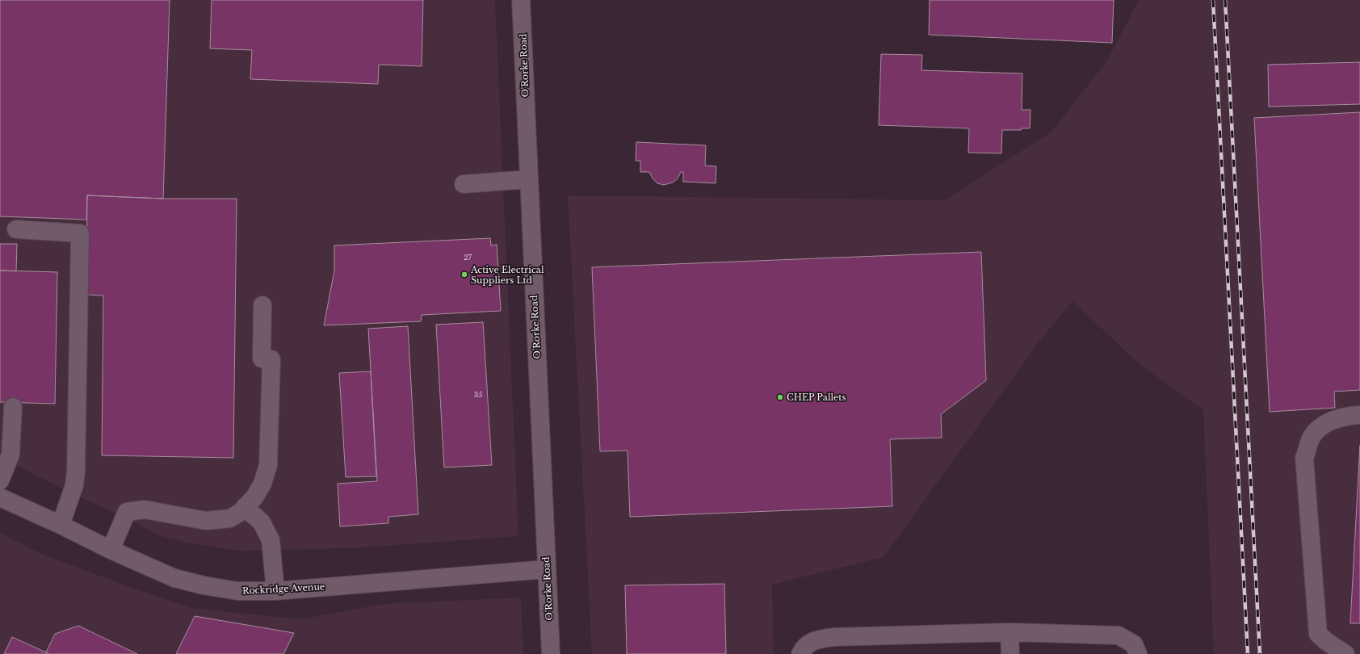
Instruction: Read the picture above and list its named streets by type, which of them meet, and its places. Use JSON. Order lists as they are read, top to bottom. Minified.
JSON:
{"streets":{"street":["O'Rorke Road","Rockridge Avenue"]},"crossings":[["O'Rorke Road","Rockridge Avenue"]],"places":["Active Electrical Suppliers Ltd","CHEP Pallets"],"house_numbers":["27","35"]}
